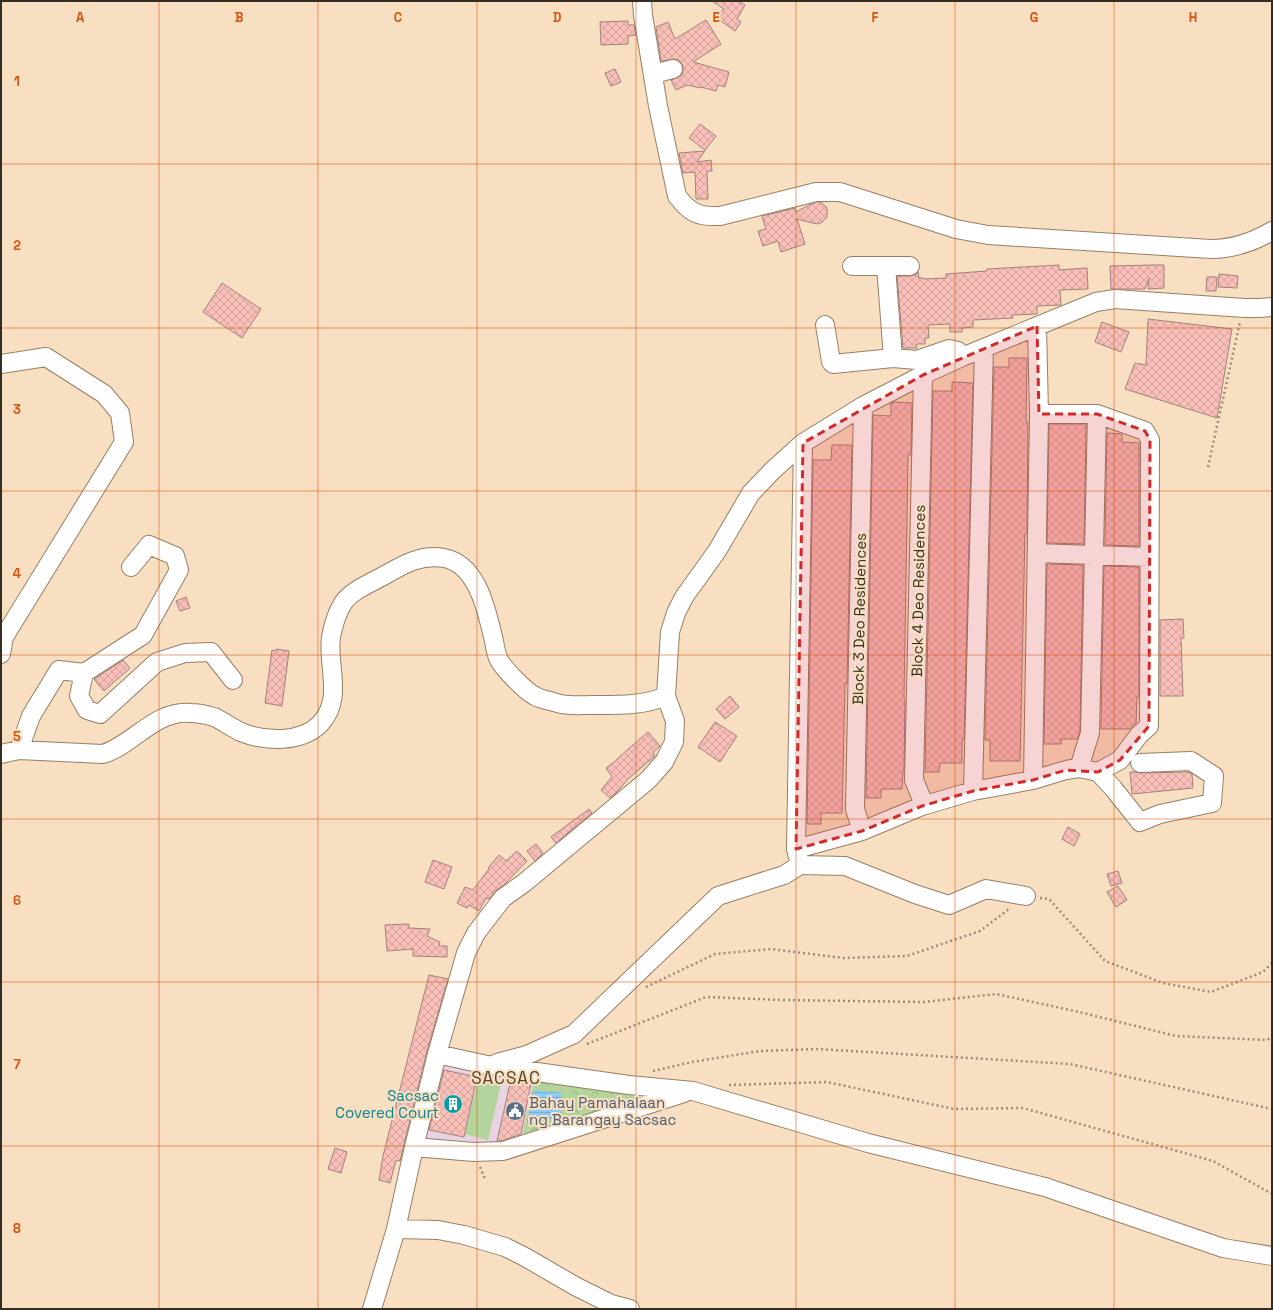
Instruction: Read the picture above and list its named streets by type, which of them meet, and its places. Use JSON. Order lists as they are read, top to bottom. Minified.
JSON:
{"streets":{"street":["Block 4 Deo Residences","Block 3 Deo Residences"]},"districts":["SACSAC"],"places":{"building":["Sacsac Covered Court"],"public building":["Bahay Pamahalaan ng Barangay Sacsac"]},"grid":{"columns":["A","B","C","D","E","F","G","H"],"rows":["1","2","3","4","5","6","7","8"]}}
